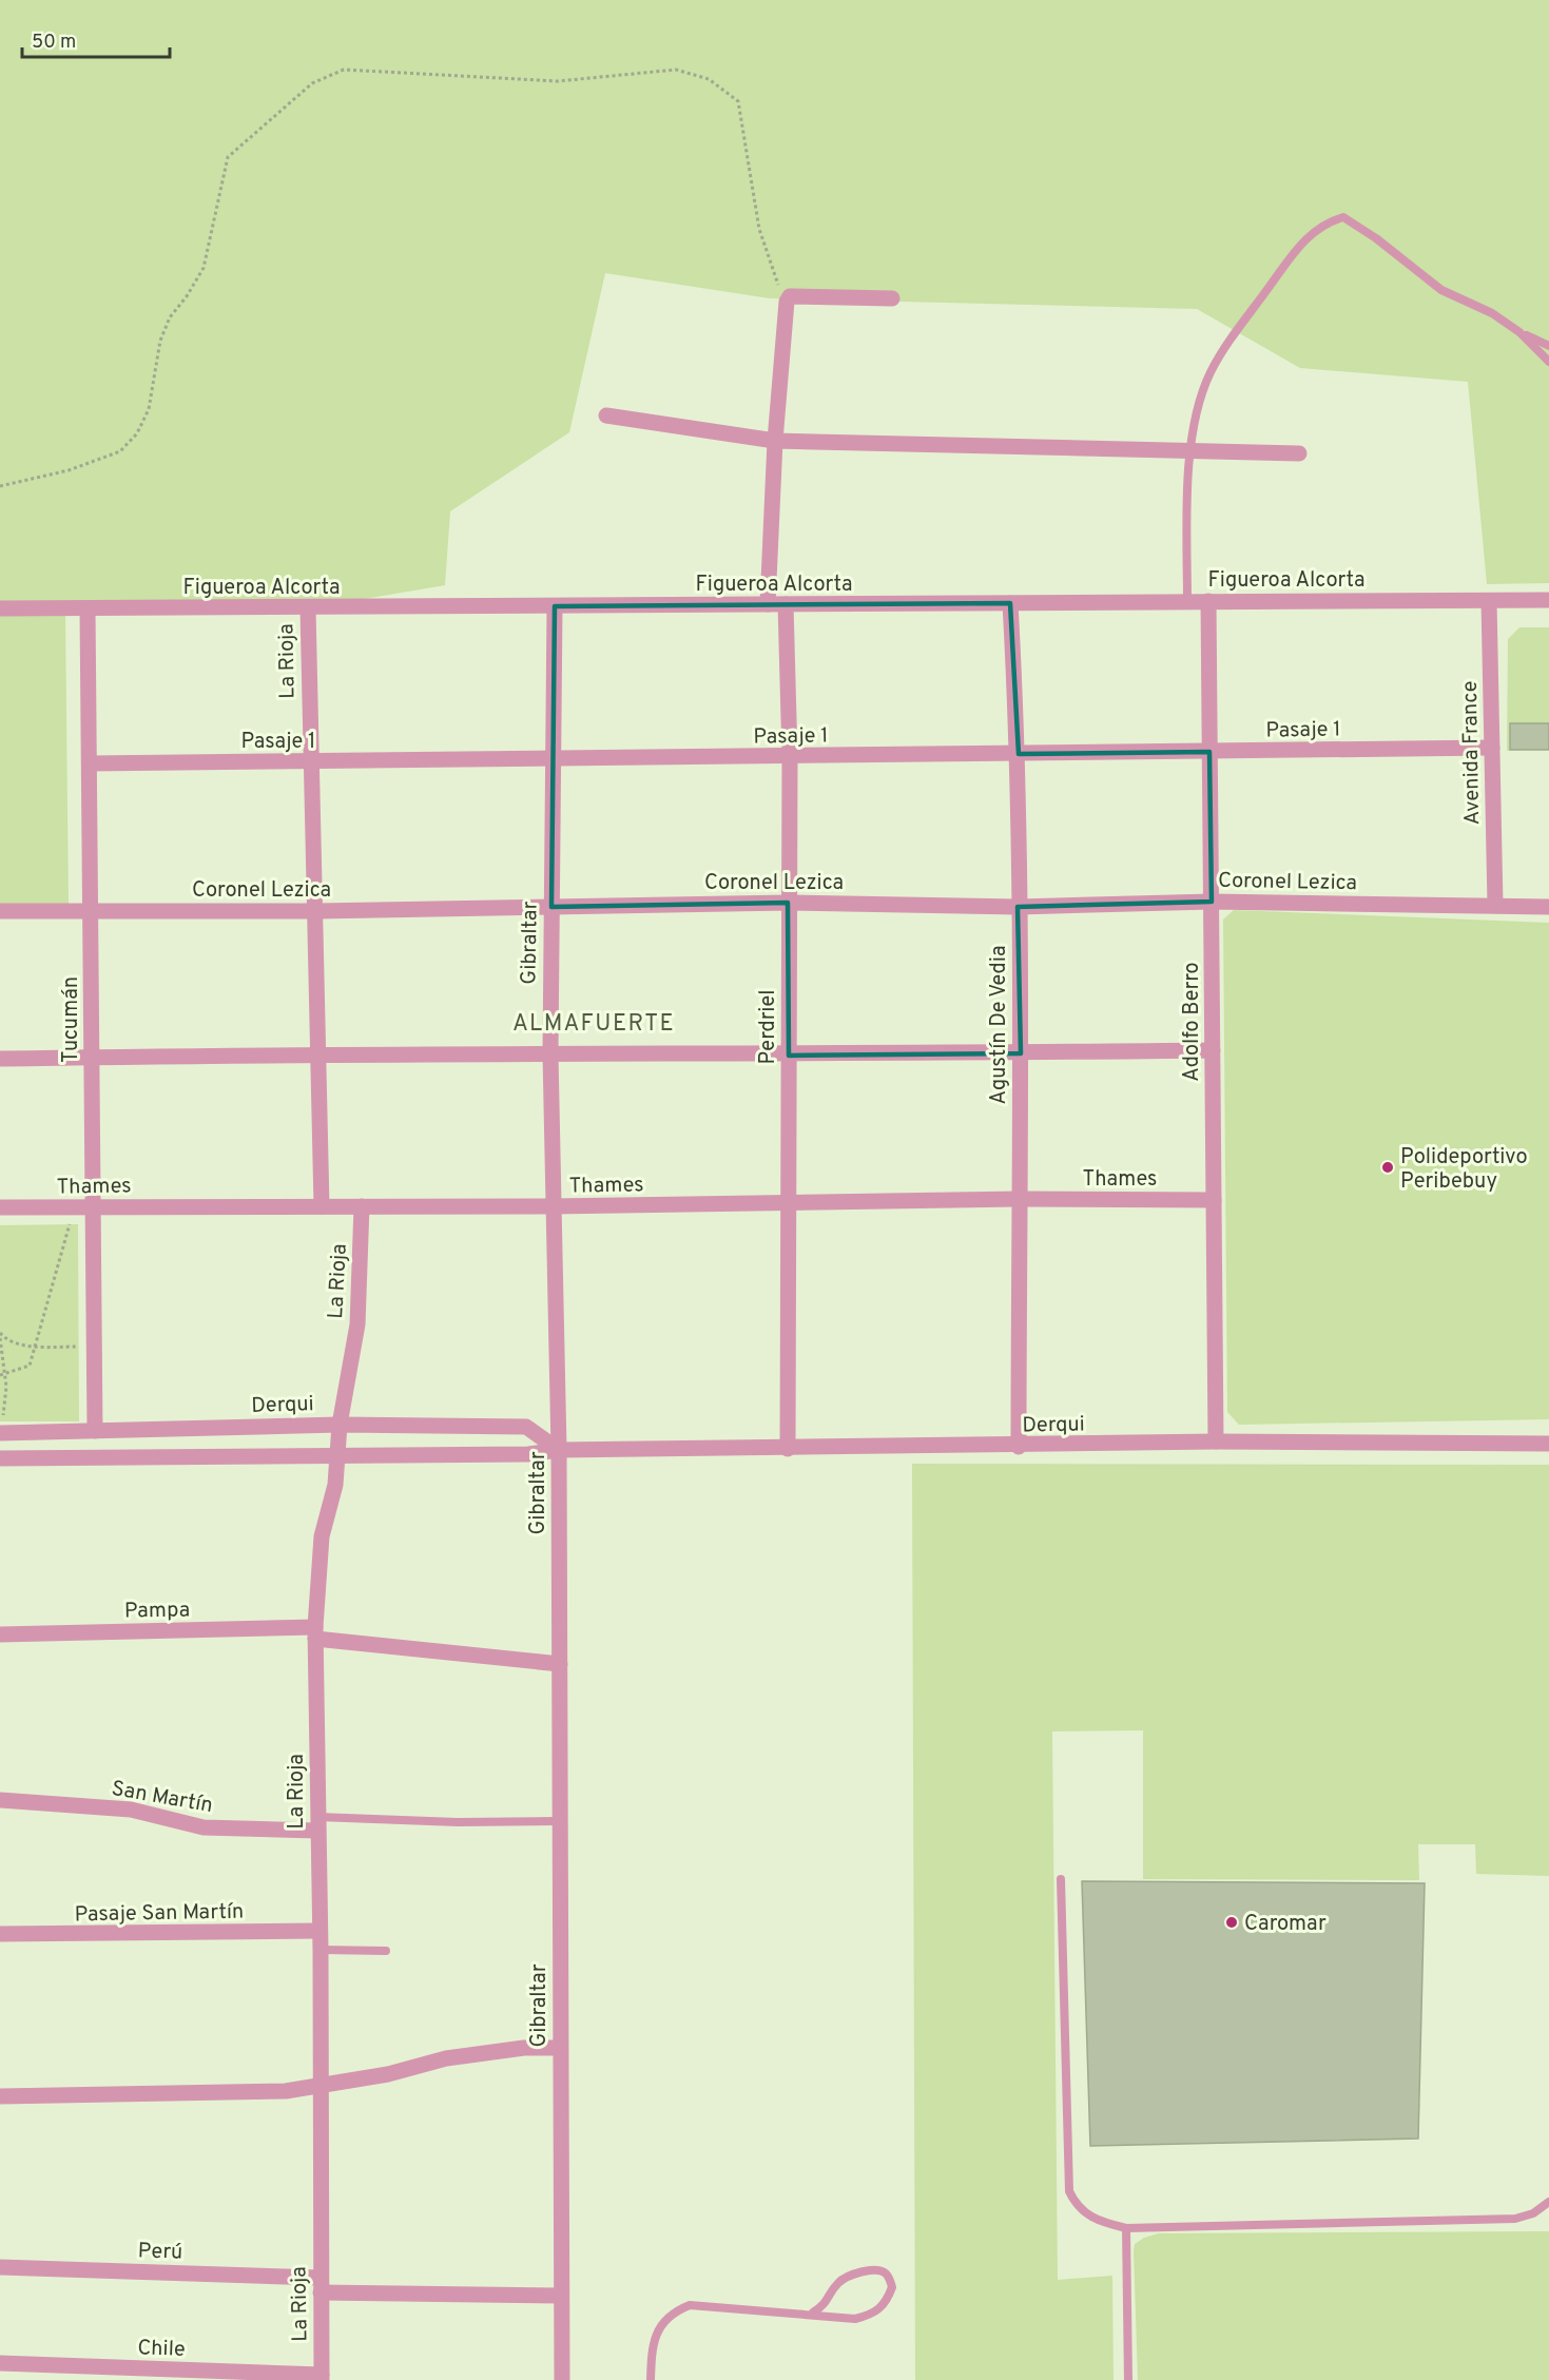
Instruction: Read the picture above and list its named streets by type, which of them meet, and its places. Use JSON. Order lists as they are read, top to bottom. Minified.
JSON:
{"streets":{"street":["Figueroa Alcorta","La Rioja","Pasaje 1","Avenida France","Coronel Lezica","Gibraltar","Tucumán","Adolfo Berro","Agustín De Vedia","Perdriel","Thames","Derqui","Pampa","San Martín","Pasaje San Martín","Perú","Chile"]},"crossings":[["Figueroa Alcorta","La Rioja"],["Figueroa Alcorta","Avenida France"],["Figueroa Alcorta","Gibraltar"],["Figueroa Alcorta","Tucumán"],["Figueroa Alcorta","Adolfo Berro"],["Figueroa Alcorta","Agustín De Vedia"],["Figueroa Alcorta","Perdriel"],["La Rioja","Pasaje 1"],["La Rioja","Coronel Lezica"],["La Rioja","Thames"],["La Rioja","Derqui"],["La Rioja","Pampa"],["La Rioja","San Martín"],["La Rioja","Pasaje San Martín"],["La Rioja","Perú"],["La Rioja","Chile"],["Pasaje 1","Avenida France"],["Pasaje 1","Gibraltar"],["Pasaje 1","Tucumán"],["Pasaje 1","Adolfo Berro"],["Pasaje 1","Agustín De Vedia"],["Pasaje 1","Perdriel"],["Avenida France","Coronel Lezica"],["Coronel Lezica","Gibraltar"],["Coronel Lezica","Tucumán"],["Coronel Lezica","Adolfo Berro"],["Coronel Lezica","Agustín De Vedia"],["Coronel Lezica","Perdriel"],["Gibraltar","Thames"],["Gibraltar","Derqui"],["Gibraltar","Pampa"],["Gibraltar","Perú"],["Tucumán","Thames"],["Tucumán","Derqui"],["Adolfo Berro","Thames"],["Adolfo Berro","Derqui"],["Agustín De Vedia","Thames"],["Agustín De Vedia","Derqui"],["Perdriel","Thames"],["Perdriel","Derqui"]],"districts":["ALMAFUERTE"],"places":["Polideportivo Peribebuy","Caromar"],"scale_bar":"50 m"}
